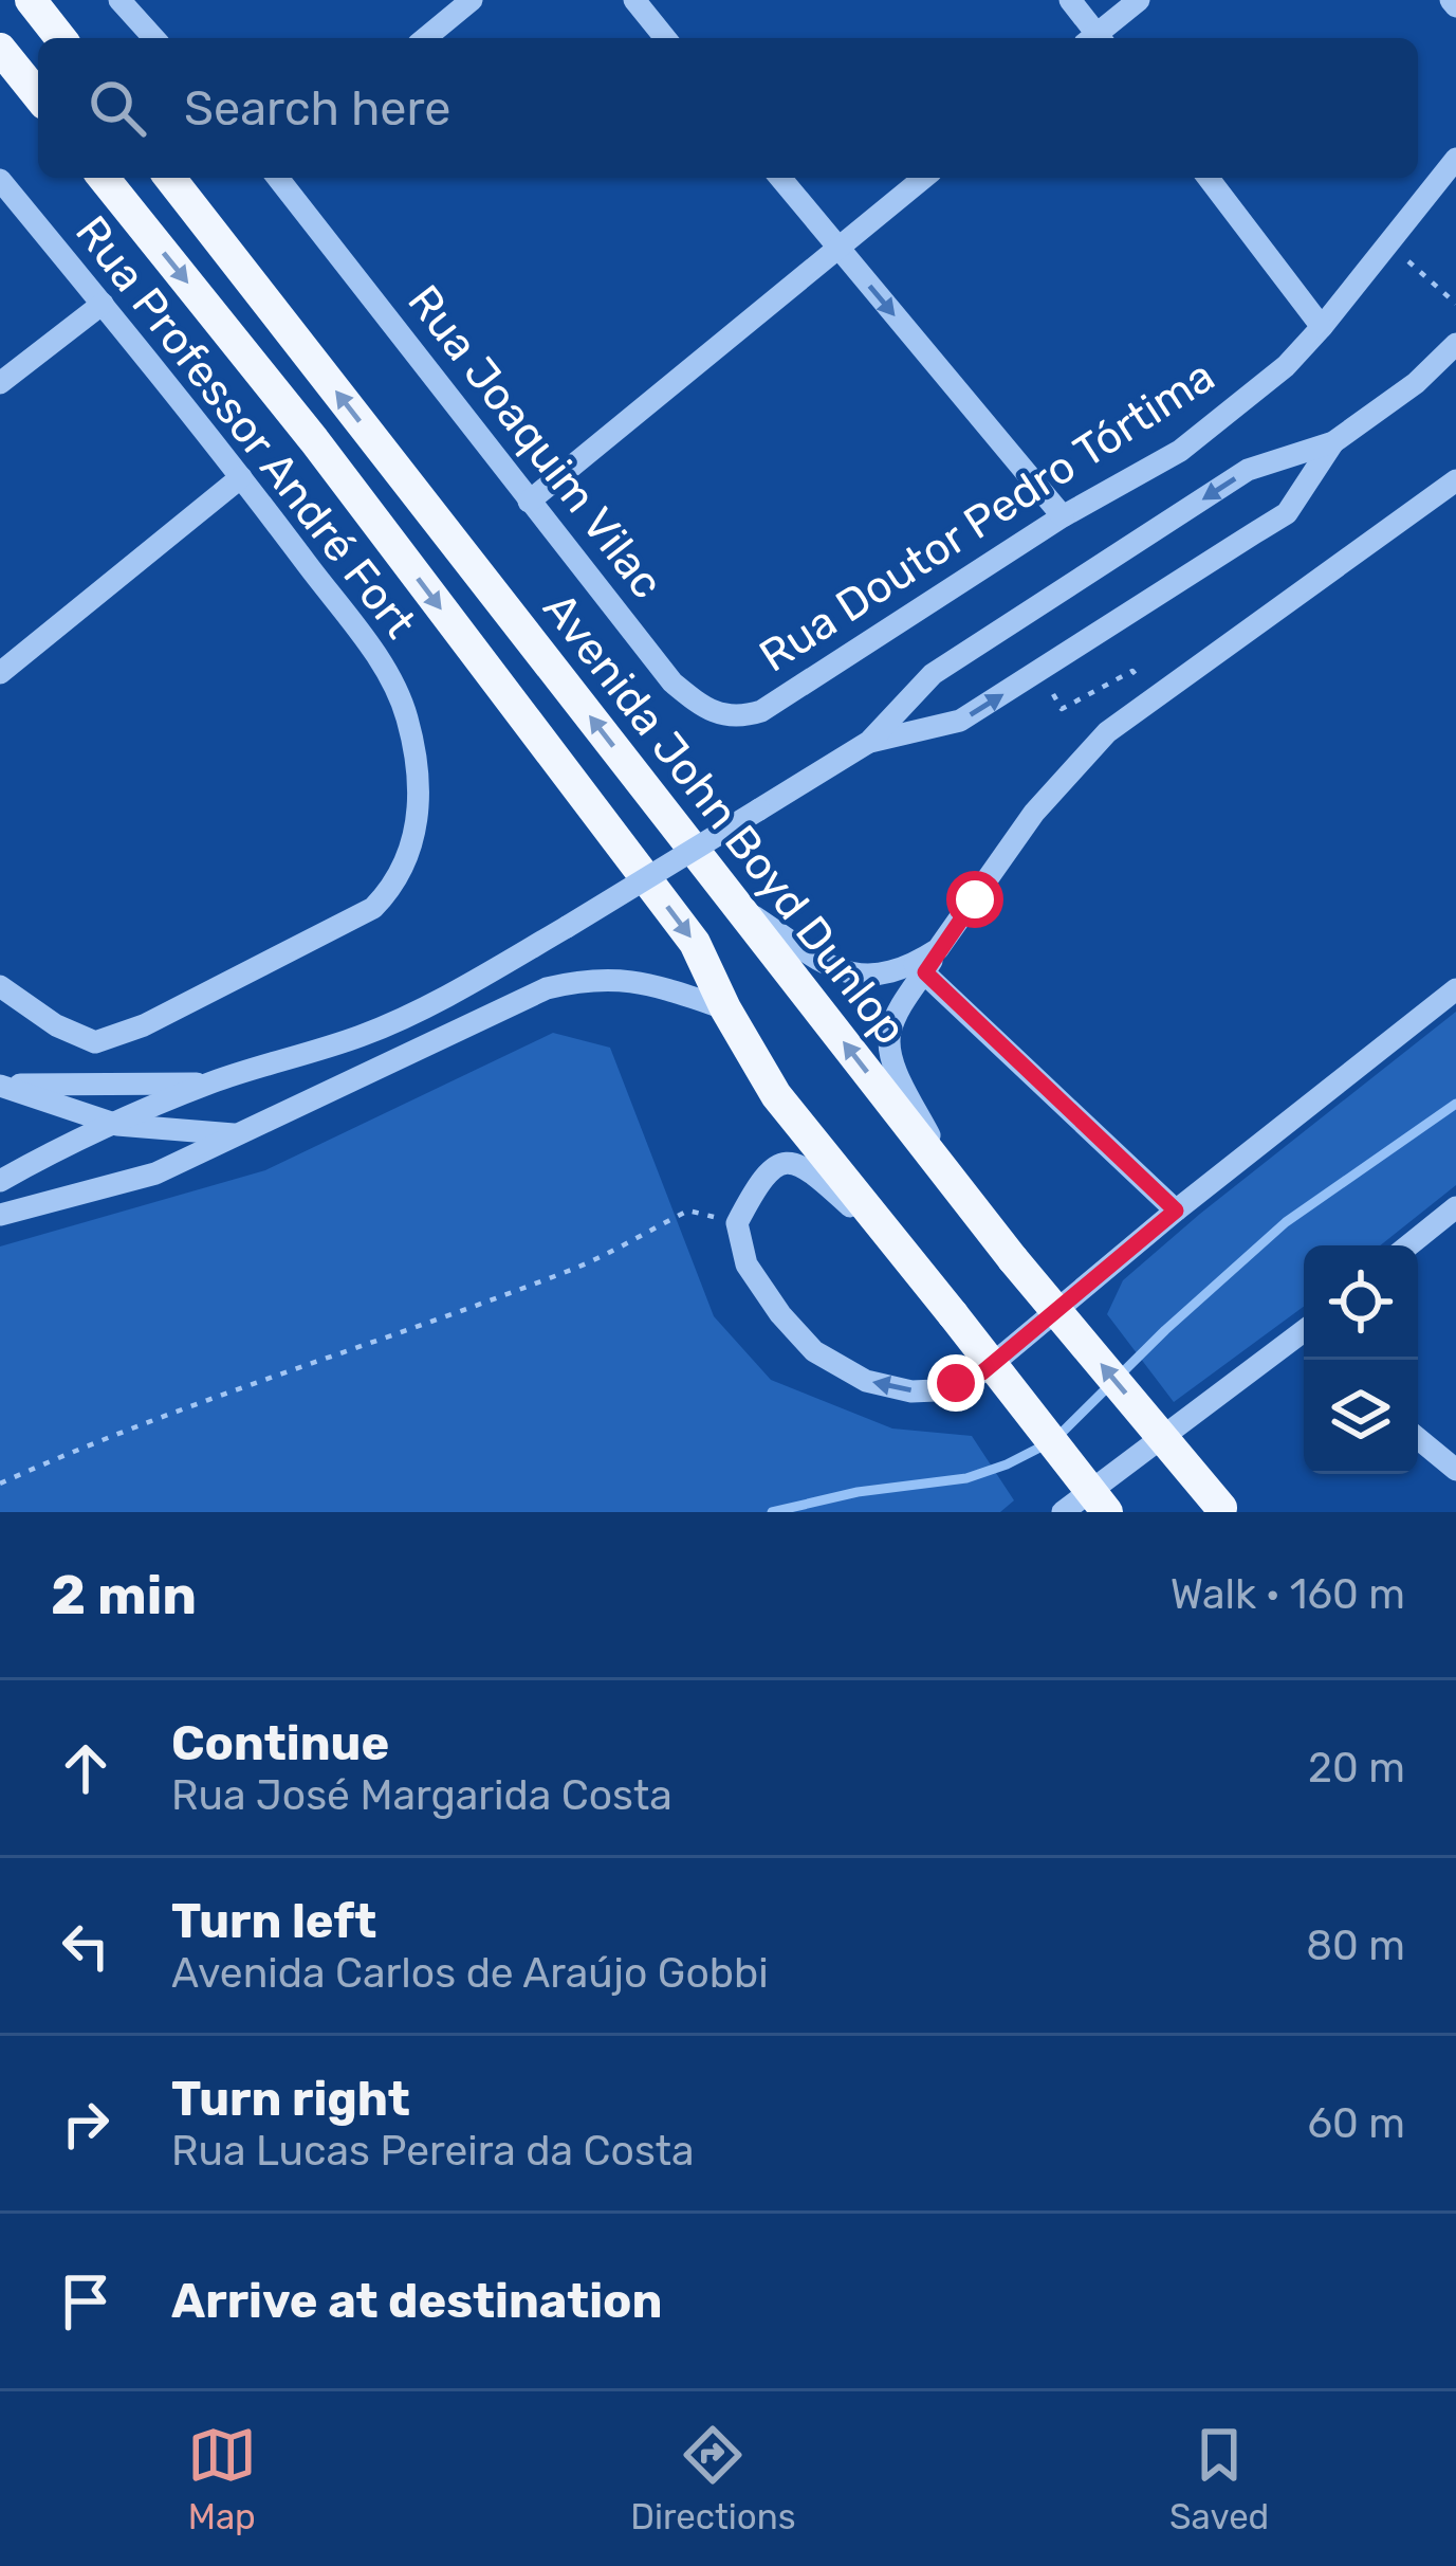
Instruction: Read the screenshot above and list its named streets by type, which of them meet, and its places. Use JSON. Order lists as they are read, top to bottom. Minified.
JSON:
{"streets":{"main road":["Avenida John Boyd Dunlop"],"street":["Rua Professor André Fort","Rua Joaquim Vilac","Rua Doutor Pedro Tórtima"]},"crossings":[["Rua Joaquim Vilac","Rua Doutor Pedro Tórtima"]],"page":{"search":"Search here","heading":["2 min","Walk · 160 m"],"list":[["Continue","Rua José Margarida Costa","20 m"],["Turn left","Avenida Carlos de Araújo Gobbi","80 m"],["Turn right","Rua Lucas Pereira da Costa","60 m"],"Arrive at destination"],"nav":["Map","Directions","Saved"]}}
